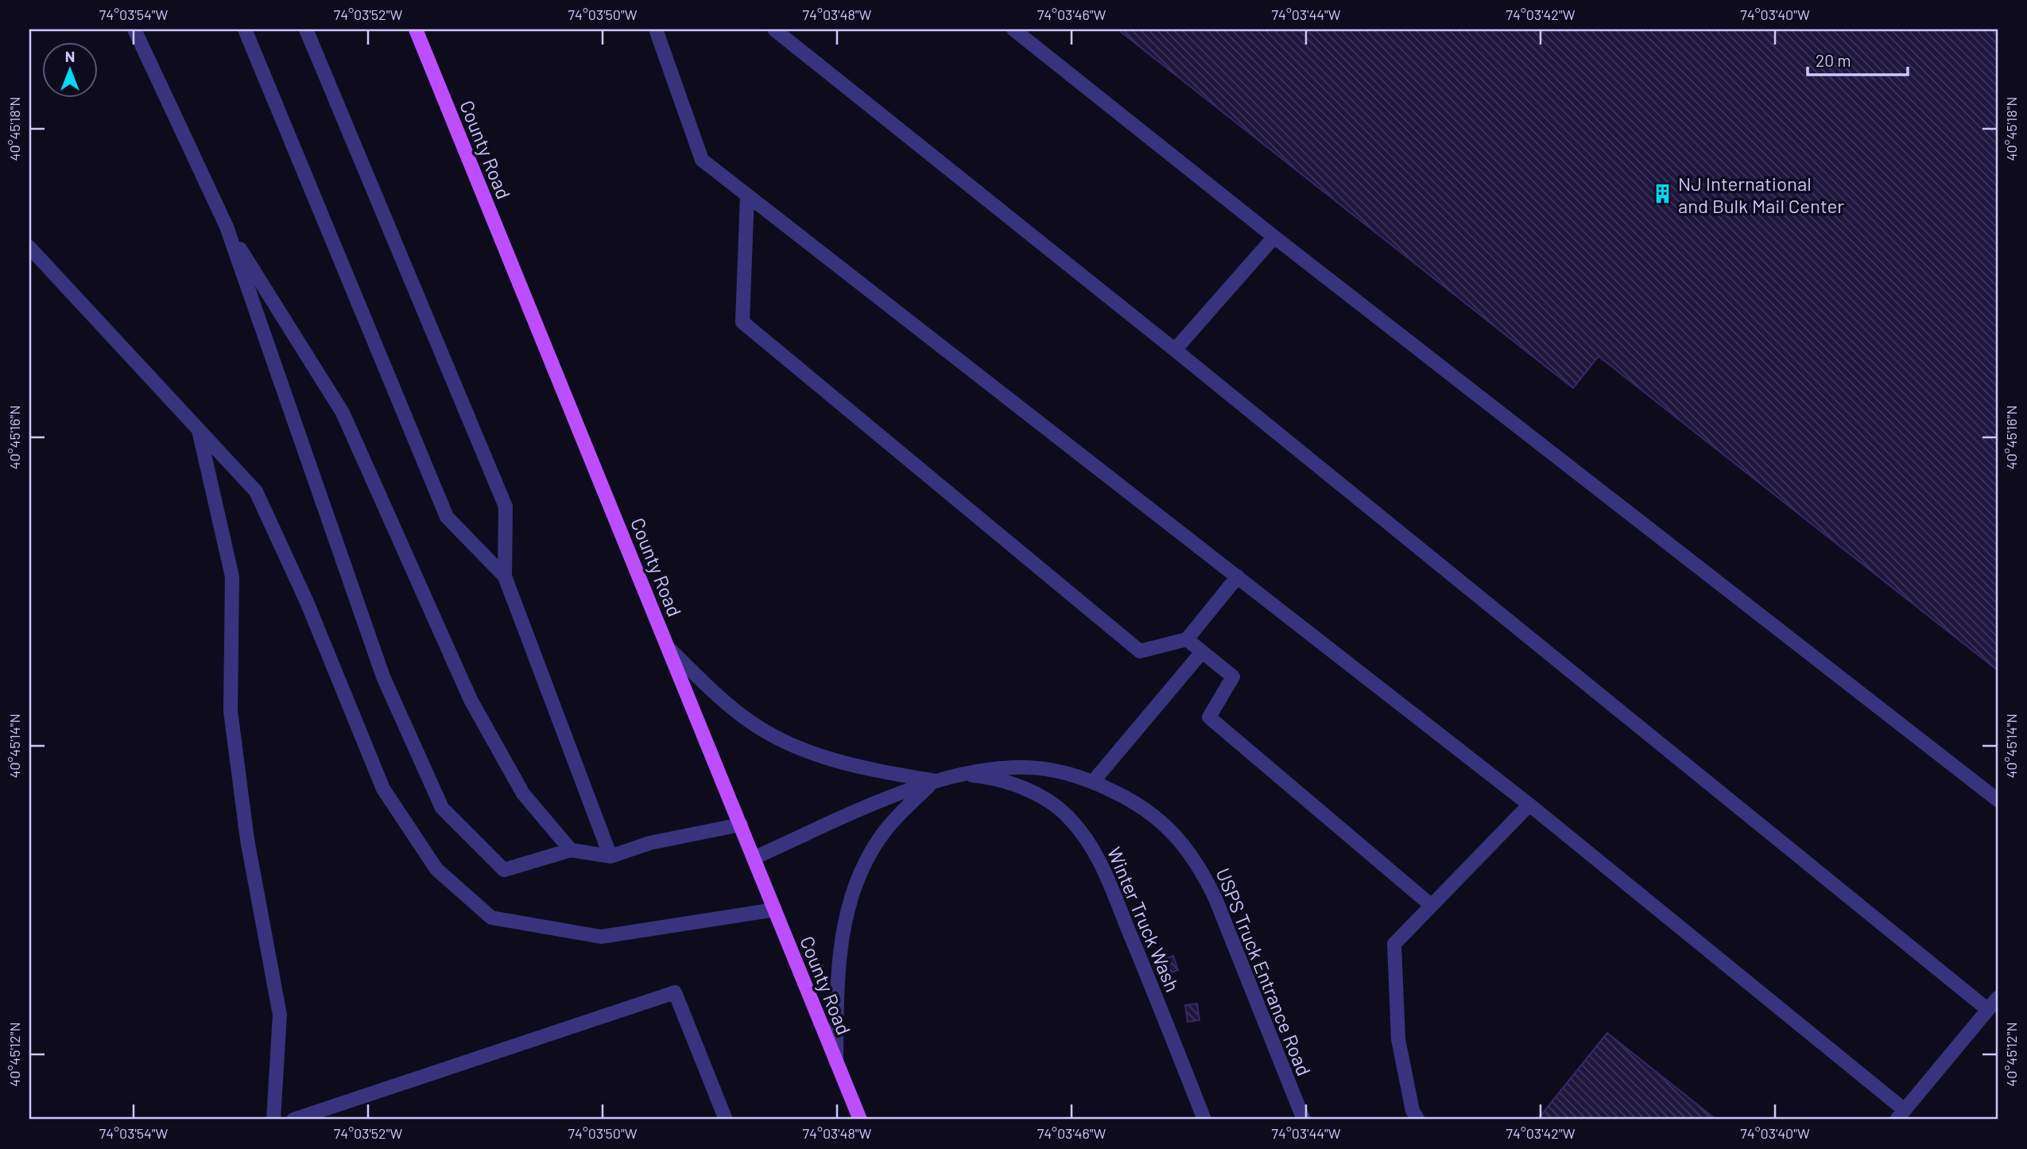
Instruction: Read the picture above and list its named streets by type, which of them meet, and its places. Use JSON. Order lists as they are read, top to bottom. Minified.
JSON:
{"streets":{"main road":["County Road"],"street":["Winter Truck Wash","USPS Truck Entrance Road"]},"crossings":[["County Road","USPS Truck Entrance Road"],["Winter Truck Wash","USPS Truck Entrance Road"]],"places":{"building":["NJ International and Bulk Mail Center"]},"scale_bar":"20 m","north":"top","coordinates":["74°03'54\"W","74°03'52\"W","74°03'50\"W","74°03'48\"W","74°03'46\"W","74°03'44\"W","74°03'42\"W","74°03'40\"W","40°45'18\"N","40°45'16\"N","40°45'14\"N","40°45'12\"N"]}
